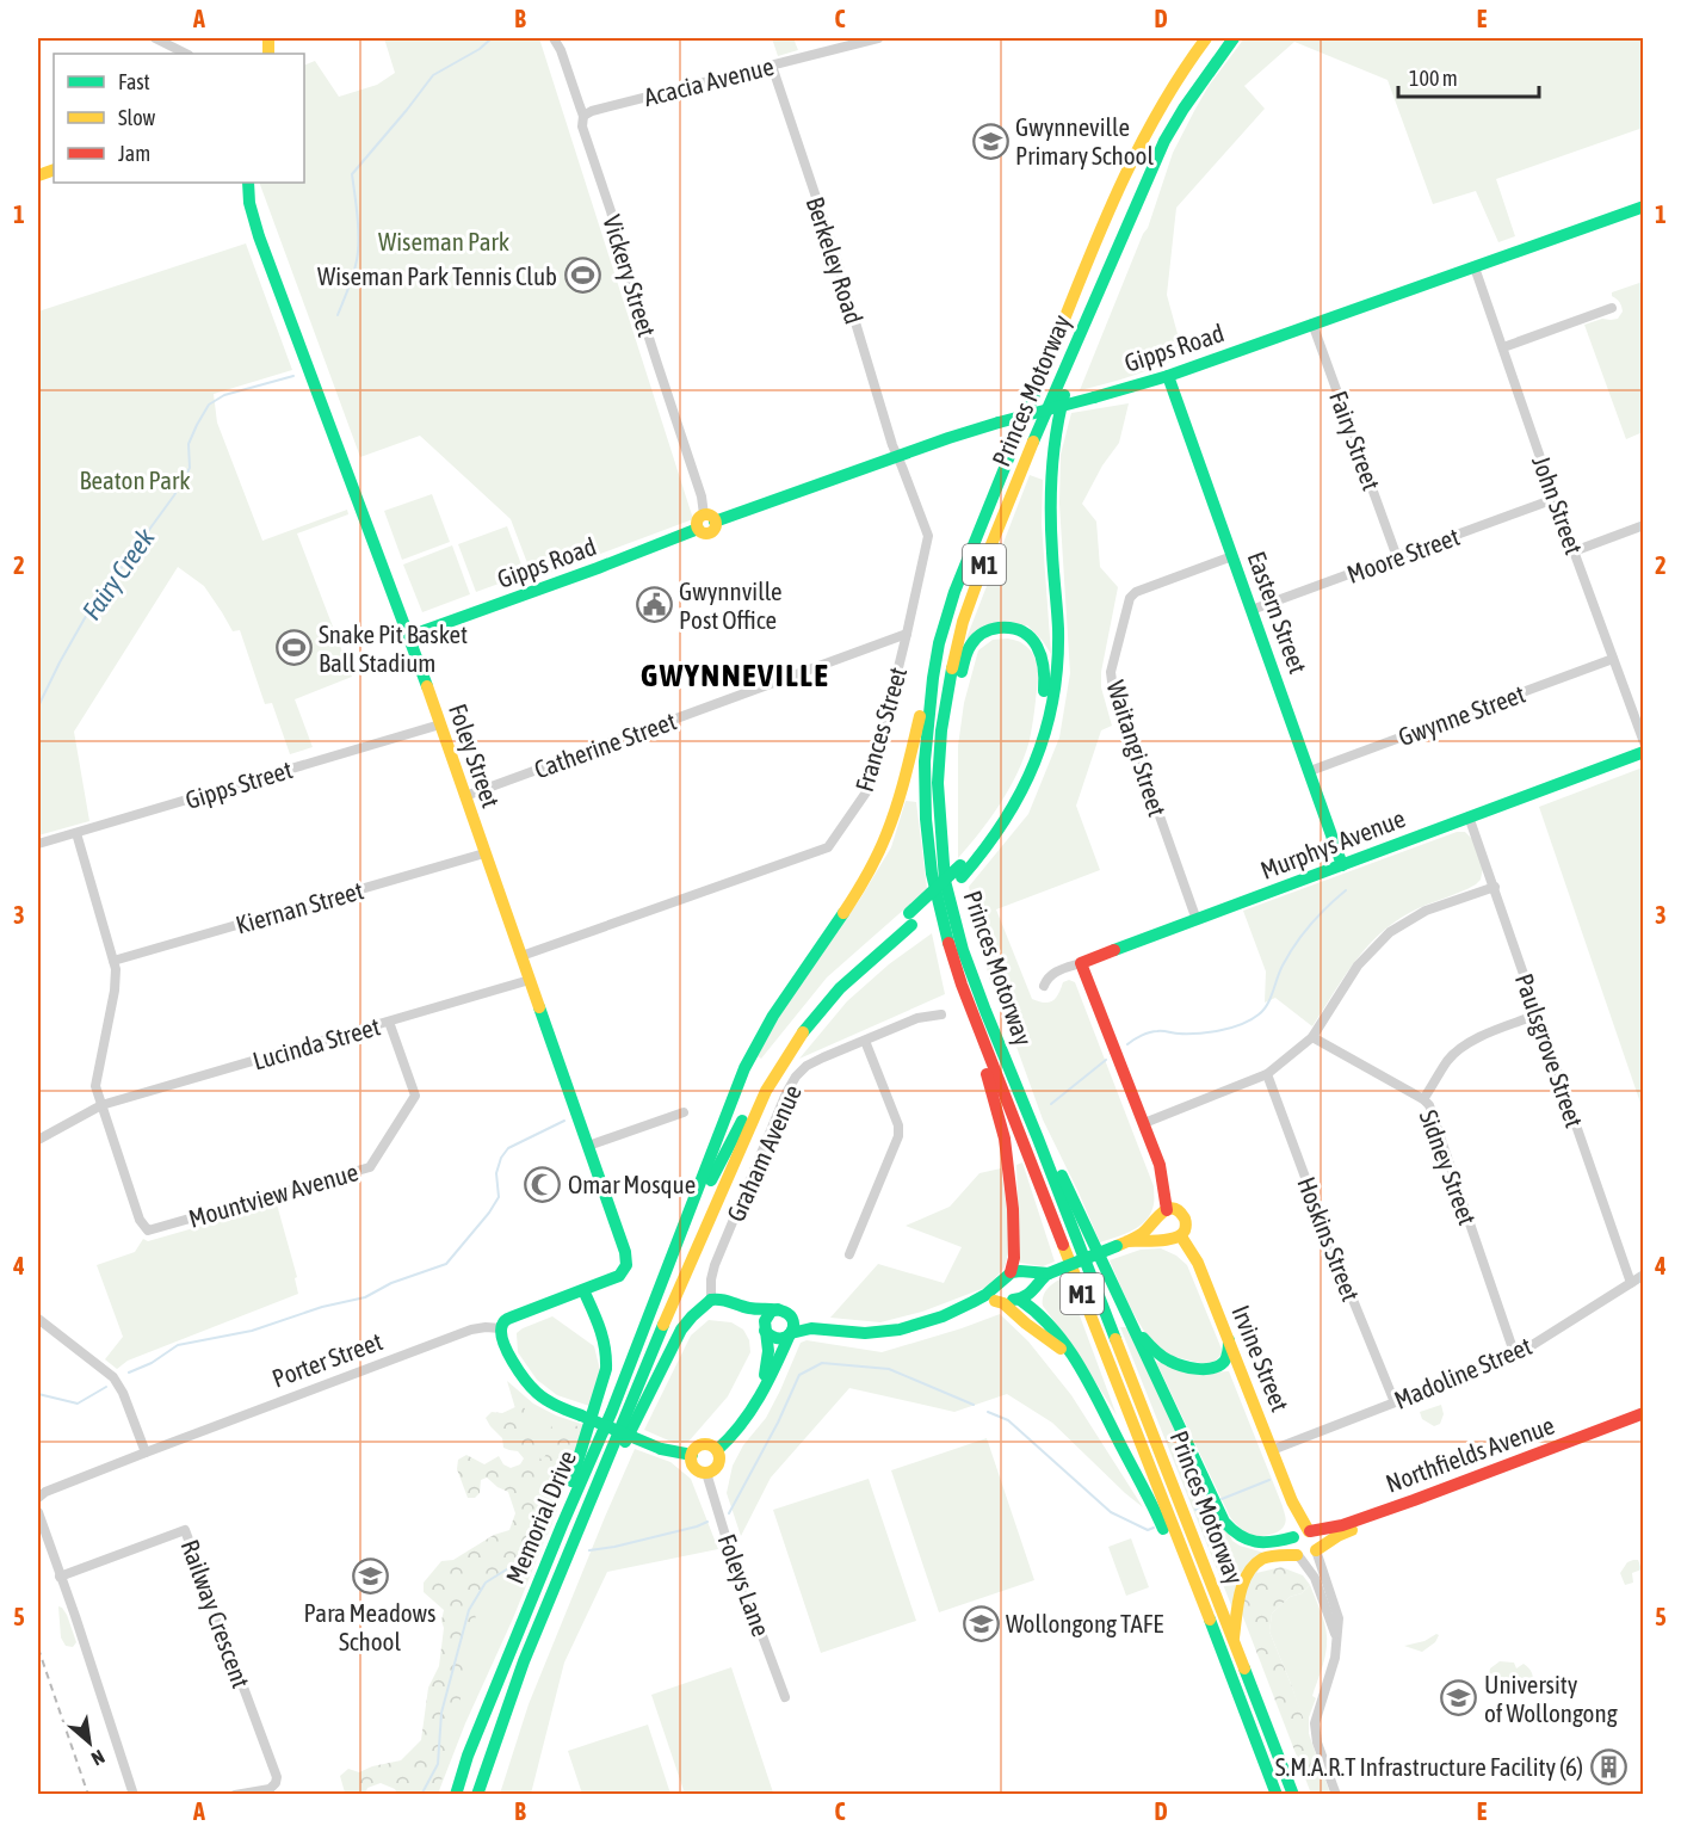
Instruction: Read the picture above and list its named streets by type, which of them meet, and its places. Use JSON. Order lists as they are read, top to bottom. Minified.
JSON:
{"streets":{"main road":["Gipps Road","Princes Motorway","M1","Eastern Street","Foley Street","Murphys Avenue","Irvine Street","Porter Street","Northfields Avenue","Memorial Drive"],"street":["Acacia Avenue","Berkeley Road","Vickery Street","Fairy Street","John Street","Moore Street","Gwynne Street","Frances Street","Catherine Street","Waitangi Street","Gipps Street","Kiernan Street","Lucinda Street","Paulsgrove Street","Graham Avenue","Sidney Street","Mountview Avenue","Hoskins Street","Madoline Street","Foleys Lane","Railway Crescent"]},"crossings":[["Acacia Avenue","Berkeley Road"],["Acacia Avenue","Vickery Street"],["Berkeley Road","Gipps Road"],["Berkeley Road","Frances Street"],["Vickery Street","Gipps Road"],["Gipps Road","Fairy Street"],["Gipps Road","John Street"],["Gipps Road","Eastern Street"],["Gipps Road","Frances Street"],["Gipps Road","Foley Street"],["Princes Motorway","Northfields Avenue"],["Fairy Street","Moore Street"],["John Street","Moore Street"],["John Street","Gwynne Street"],["Moore Street","Eastern Street"],["Eastern Street","Gwynne Street"],["Eastern Street","Waitangi Street"],["Eastern Street","Murphys Avenue"],["Frances Street","Catherine Street"],["Frances Street","Foley Street"],["Catherine Street","Foley Street"],["Waitangi Street","Murphys Avenue"],["Foley Street","Gipps Street"],["Foley Street","Kiernan Street"],["Foley Street","Lucinda Street"],["Foley Street","Porter Street"],["Murphys Avenue","Paulsgrove Street"],["Lucinda Street","Mountview Avenue"],["Paulsgrove Street","Madoline Street"],["Sidney Street","Madoline Street"],["Hoskins Street","Madoline Street"],["Irvine Street","Madoline Street"],["Irvine Street","Northfields Avenue"]],"districts":["GWYNNEVILLE"],"water":["Fairy Creek"],"parks":["Wiseman Park","Beaton Park"],"places":{"school or university":["Gwynneville Primary School","Para Meadows School","Wollongong TAFE","University of Wollongong"],"sports":["Wiseman Park Tennis Club","Snake Pit Basket Ball Stadium"],"public building":["Gwynnville Post Office"],"mosque":["Omar Mosque"],"building":["S.M.A.R.T Infrastructure Facility (6)"]},"legend":["Fast","Slow","Jam"],"scale_bar":"100 m","north":"bottom right","grid":{"columns":["A","B","C","D","E"],"rows":["1","2","3","4","5"]}}
